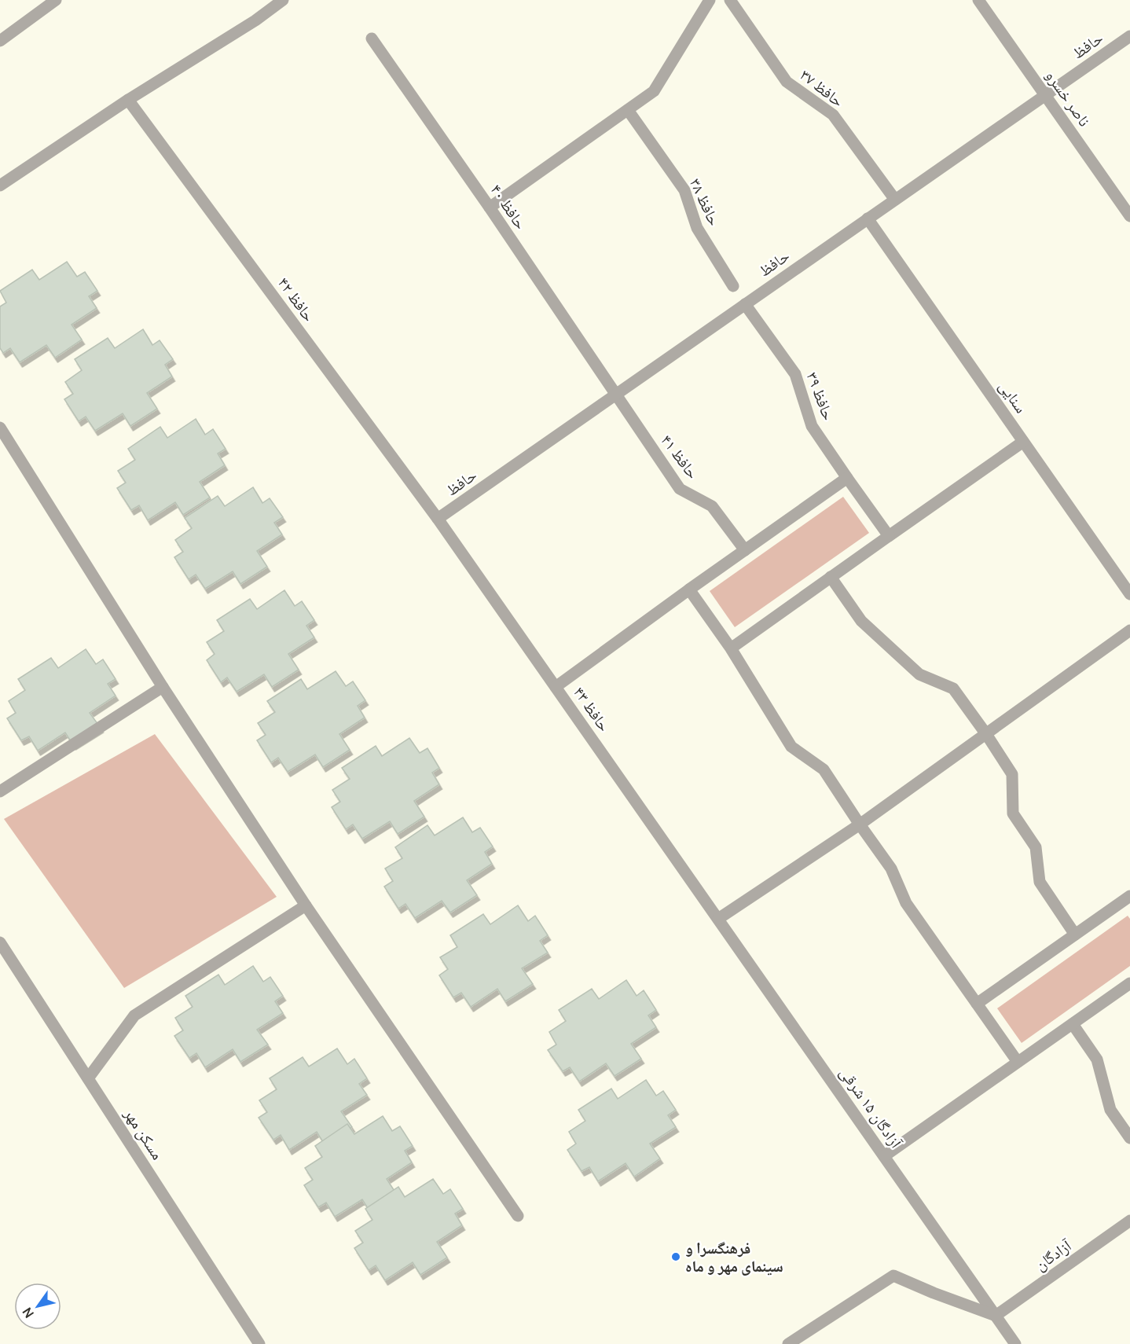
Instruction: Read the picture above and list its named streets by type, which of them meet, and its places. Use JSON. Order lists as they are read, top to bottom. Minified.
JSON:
{"streets":{"street":["حافظ","حافظ ۳۷","ناصر خسرو","حافظ ۳۸","حافظ ۴۰","حافظ ۴۲","حافظ ۳۹","سنایی","حافظ ۴۱","حافظ ۴۳","آزادگان ۱۵ شرقی","مسکن مهر","آزادگان"]},"crossings":[["حافظ","حافظ ۳۷"],["حافظ","ناصر خسرو"],["حافظ","حافظ ۴۰"],["حافظ","حافظ ۴۲"],["حافظ","حافظ ۳۹"],["حافظ","سنایی"],["حافظ","حافظ ۴۱"],["حافظ","حافظ ۴۳"],["حافظ ۴۰","حافظ ۴۱"],["حافظ ۴۲","حافظ ۴۳"],["حافظ ۴۳","آزادگان ۱۵ شرقی"],["آزادگان ۱۵ شرقی","آزادگان"]],"places":["فرهنگسرا و سینمای مهر و ماه"],"north":"bottom left"}
